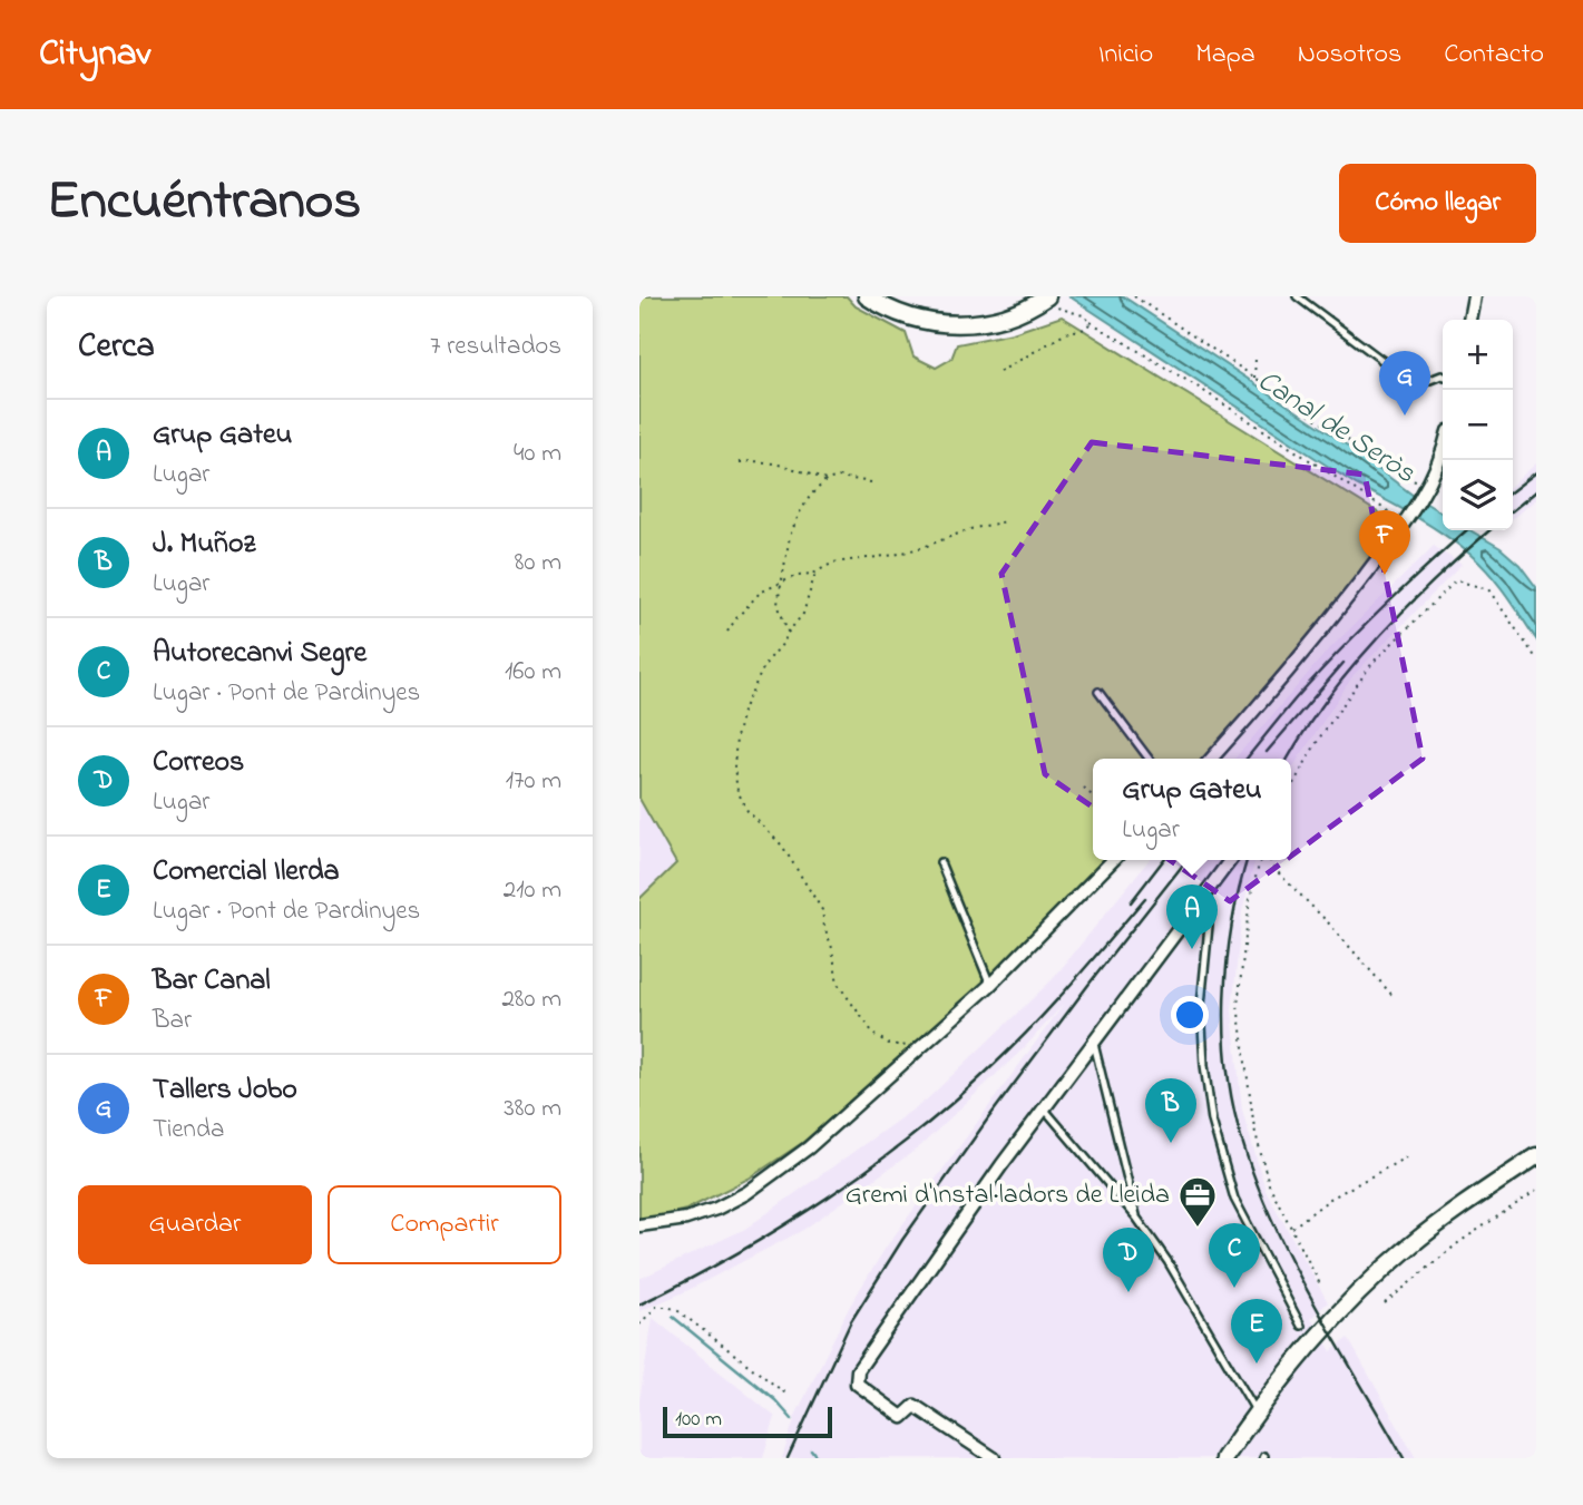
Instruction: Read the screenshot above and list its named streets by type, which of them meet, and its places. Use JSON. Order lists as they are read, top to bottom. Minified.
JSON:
{"water":["Canal de Seròs"],"places":{"office":["Gremi d'Instal·ladors de Lleida"]},"scale_bar":"100 m","page":{"header":"Citynav","nav":["Inicio","Mapa","Nosotros","Contacto"],"title":"Encuéntranos","buttons":["Cómo llegar",["Guardar","Compartir"]],"heading":["Cerca","7 resultados"],"map_buttons":["+","−"],"pins":["G","F","A","B","C","D","E"],"list":[{"mark":"A","name":"Grup Gateu","note":"Lugar","value":"40 m"},{"mark":"B","name":"J. Muñoz","note":"Lugar","value":"80 m"},{"mark":"C","name":"Autorecanvi Segre","note":"Lugar · Pont de Pardinyes","value":"160 m"},{"mark":"D","name":"Correos","note":"Lugar","value":"170 m"},{"mark":"E","name":"Comercial Ilerda","note":"Lugar · Pont de Pardinyes","value":"210 m"},{"mark":"F","name":"Bar Canal","note":"Bar","value":"280 m"},{"mark":"G","name":"Tallers Jobo","note":"Tienda","value":"380 m"}],"popup":["Grup Gateu","Lugar"],"scale":"100 m"}}
